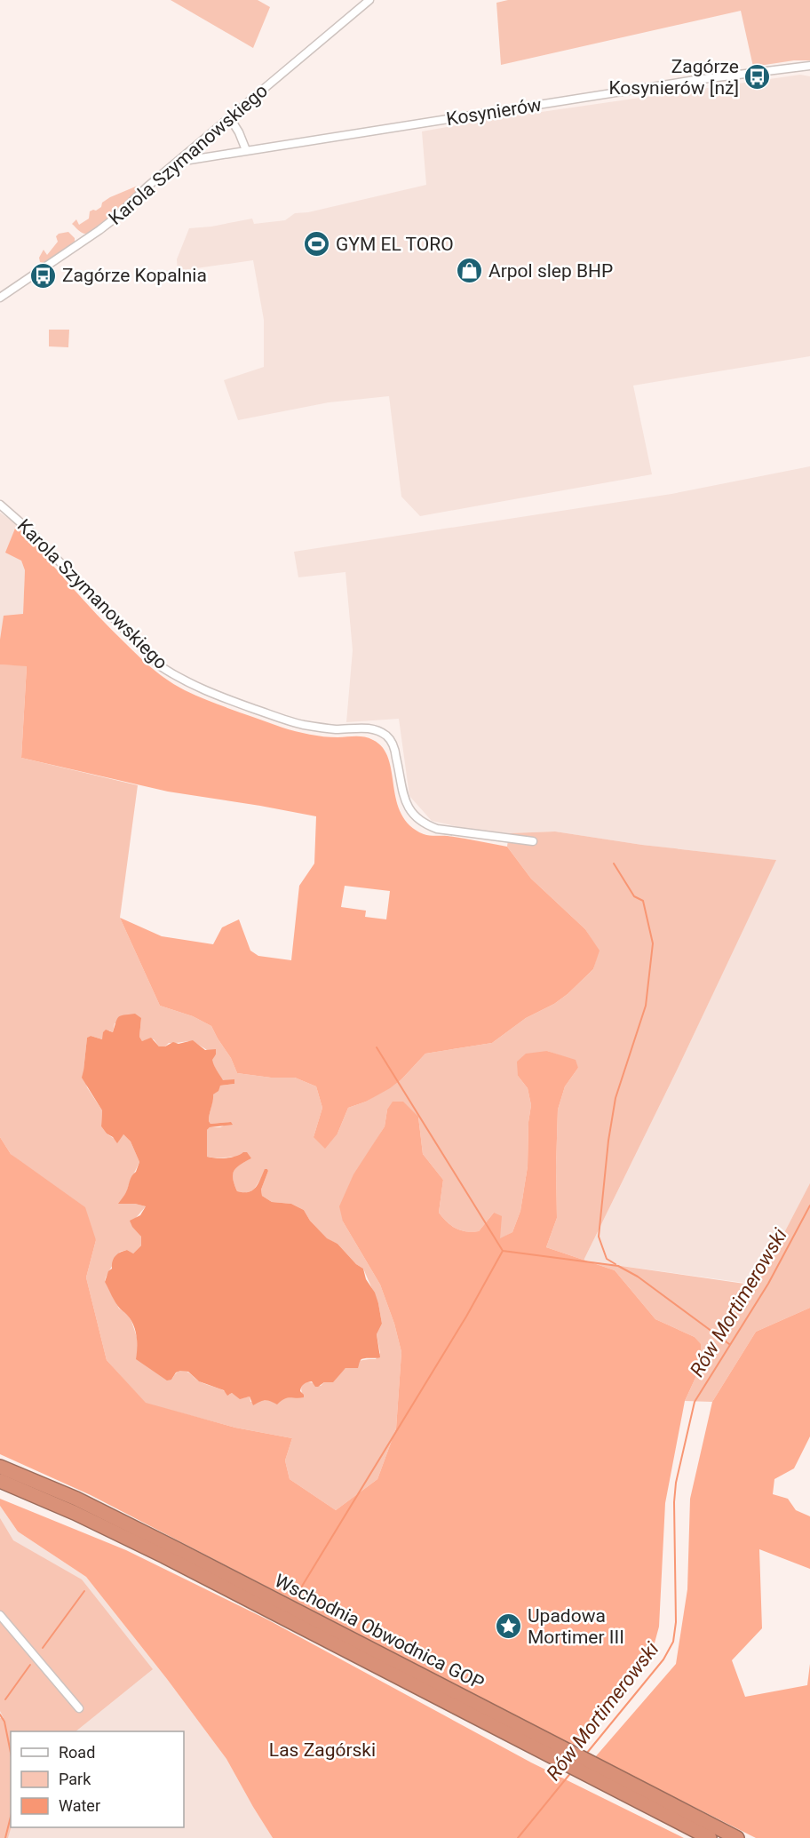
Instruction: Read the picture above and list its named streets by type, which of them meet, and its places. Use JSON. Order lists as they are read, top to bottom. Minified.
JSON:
{"streets":{"highway":["Wschodnia Obwodnica GOP"],"street":["Kosynierów","Karola Szymanowskiego"]},"crossings":[["Kosynierów","Karola Szymanowskiego"]],"water":["Rów Mortimerowski"],"parks":["Las Zagórski"],"places":{"bus stop":["Zagórze Kosynierów [nż]","Zagórze Kopalnia"],"sports":["GYM EL TORO"],"shop":["Arpol slep BHP"],"place":["Upadowa Mortimer III"]},"legend":["Road","Park","Water"]}
